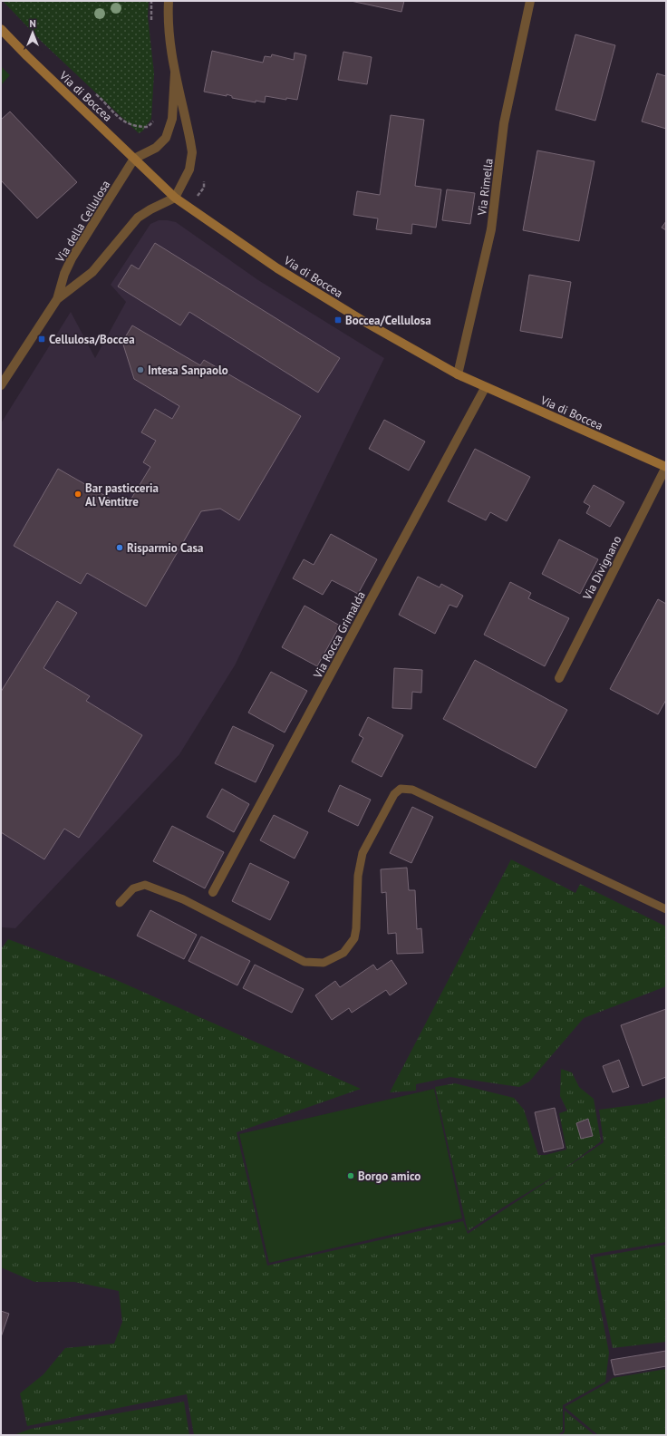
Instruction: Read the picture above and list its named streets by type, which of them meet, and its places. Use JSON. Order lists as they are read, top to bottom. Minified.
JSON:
{"streets":{"main road":["Via di Boccea"],"street":["Via Rimella","Via della Cellulosa","Via Divignano","Via Rocca Grimalda"]},"crossings":[["Via di Boccea","Via Rimella"],["Via di Boccea","Via della Cellulosa"],["Via di Boccea","Via Divignano"],["Via di Boccea","Via Rocca Grimalda"]],"places":{"transit":["Boccea/Cellulosa","Cellulosa/Boccea"],"other":["Intesa Sanpaolo","Bar pasticceria Al Ventitre","Risparmio Casa","Borgo amico"]},"north":"top"}
